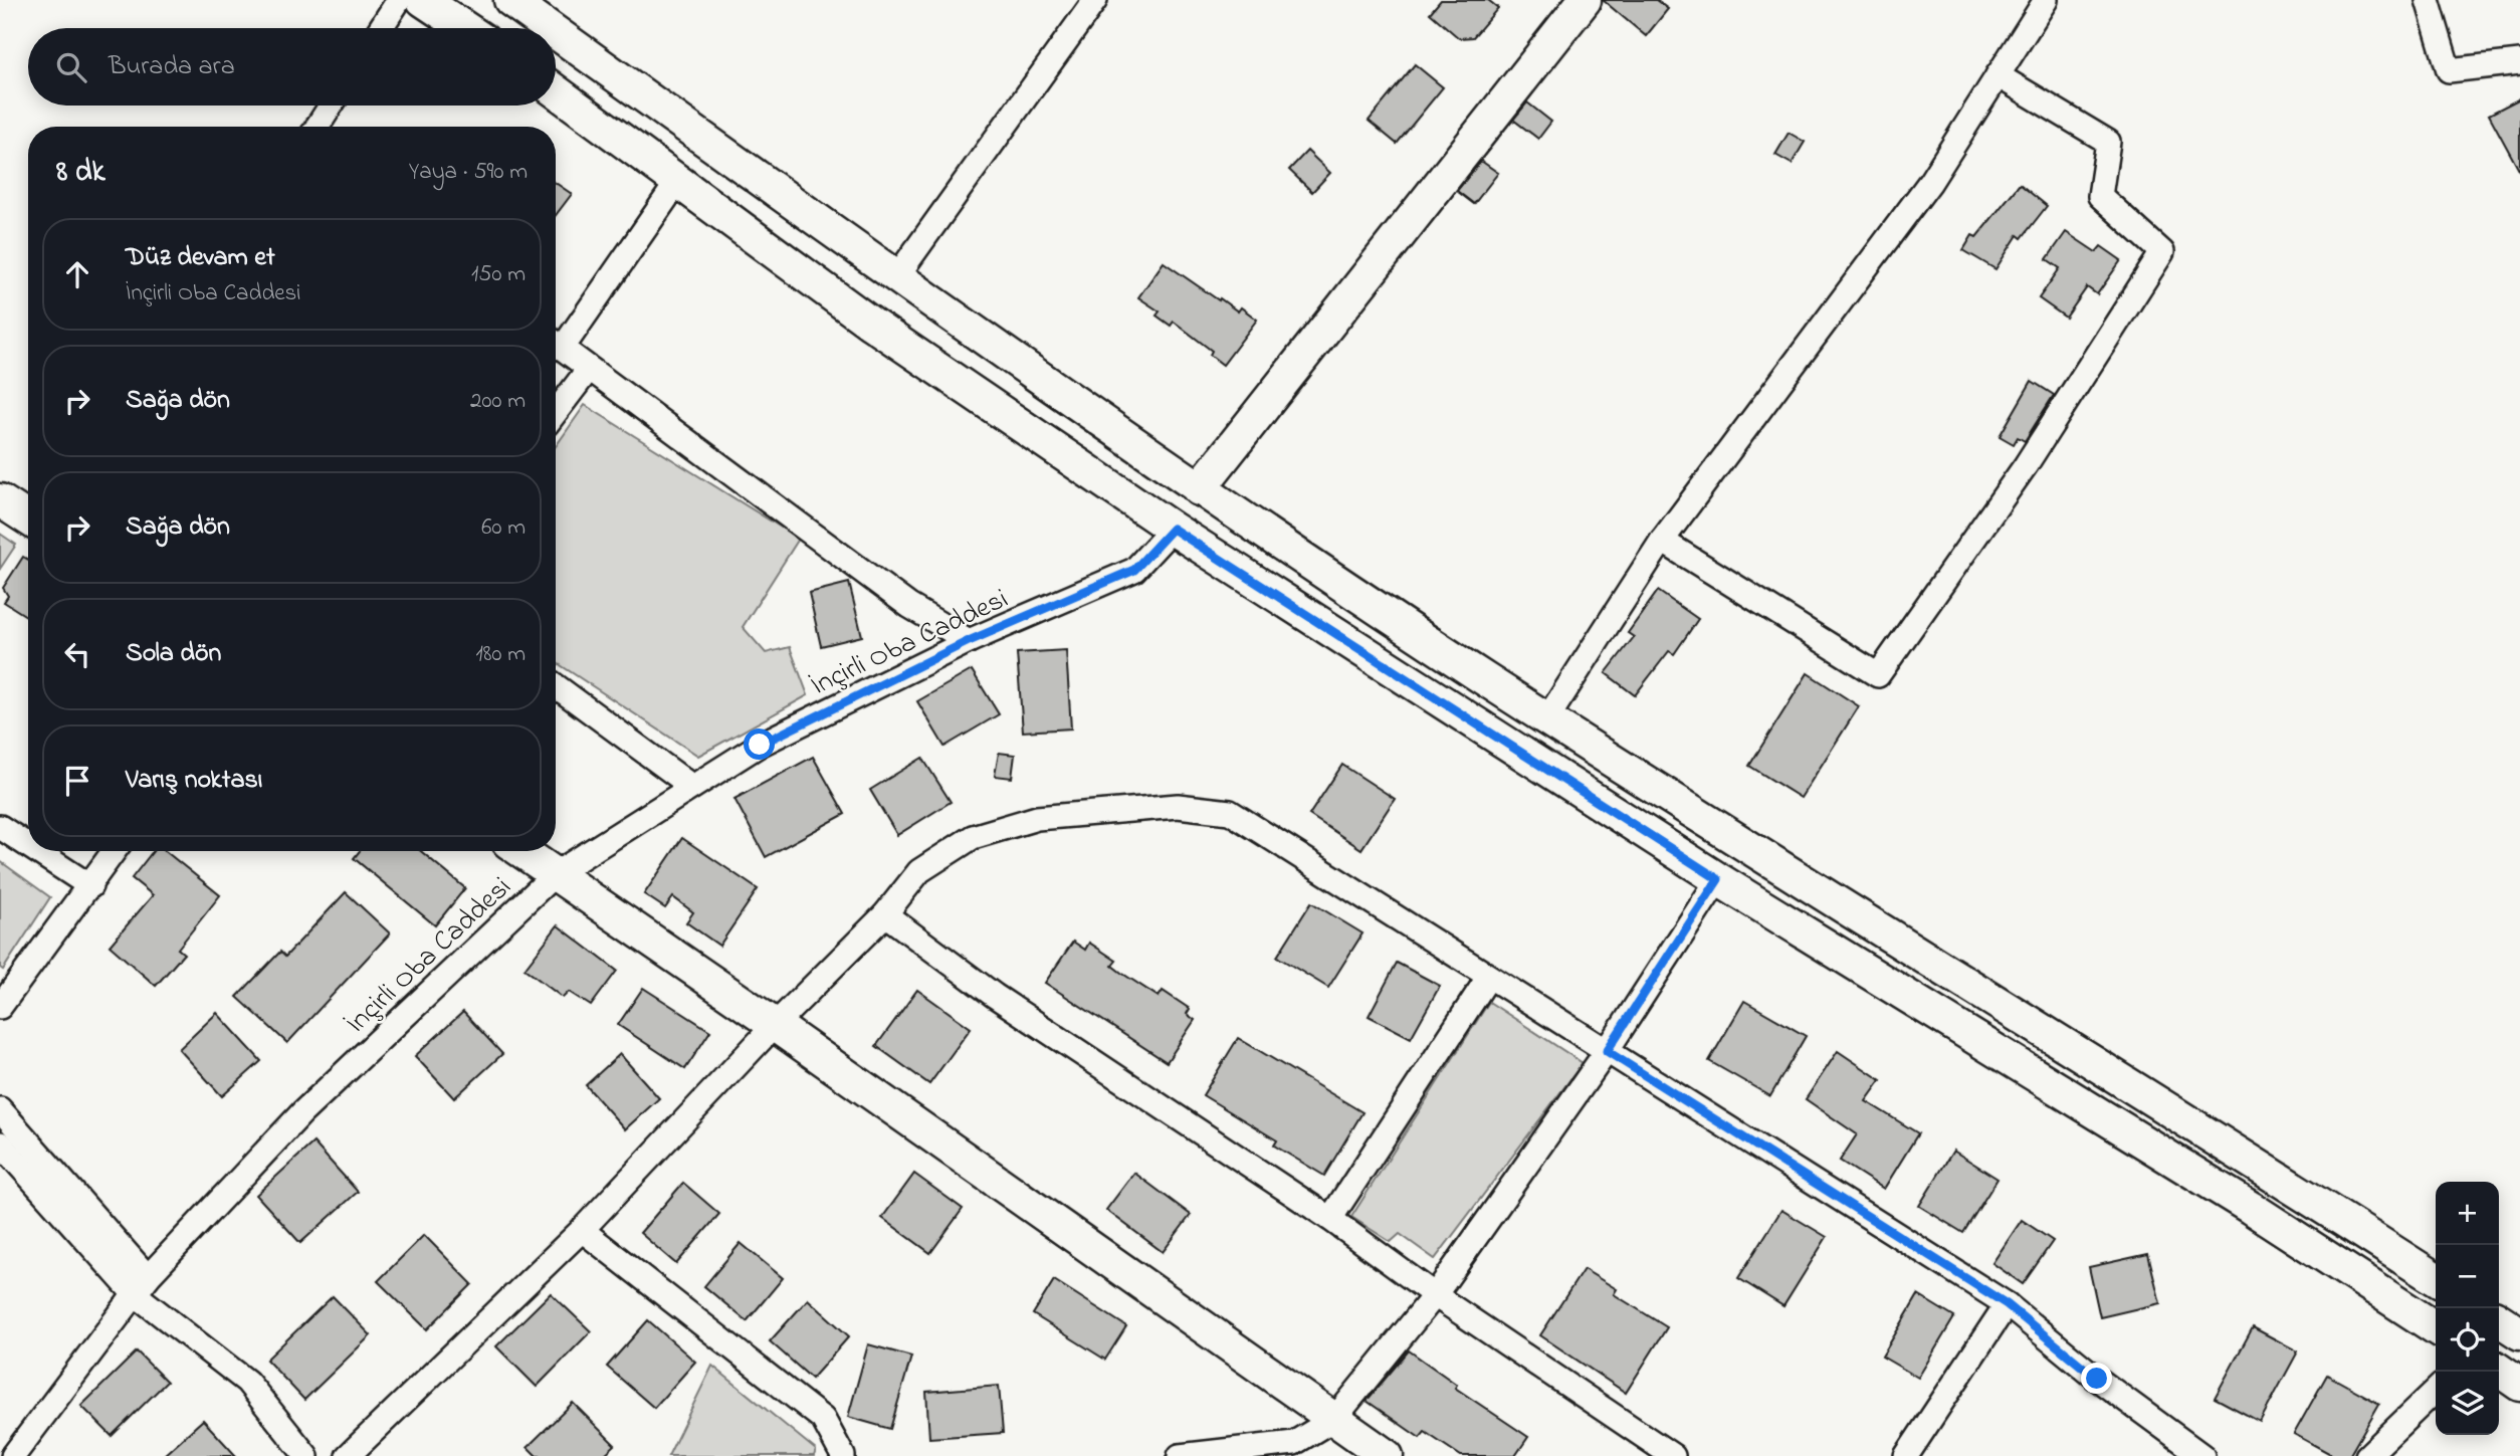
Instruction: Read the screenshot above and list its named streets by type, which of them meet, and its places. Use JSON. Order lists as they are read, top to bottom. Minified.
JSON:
{"streets":{"street":["İnçirli Oba Caddesi"]},"page":{"search":"Burada ara","heading":["8 dk","Yaya · 590 m"],"list":[["Düz devam et","İnçirli Oba Caddesi","150 m"],["Sağa dön","200 m"],["Sağa dön","60 m"],["Sola dön","180 m"],"Varış noktası"],"map_buttons":["+","−"]}}
